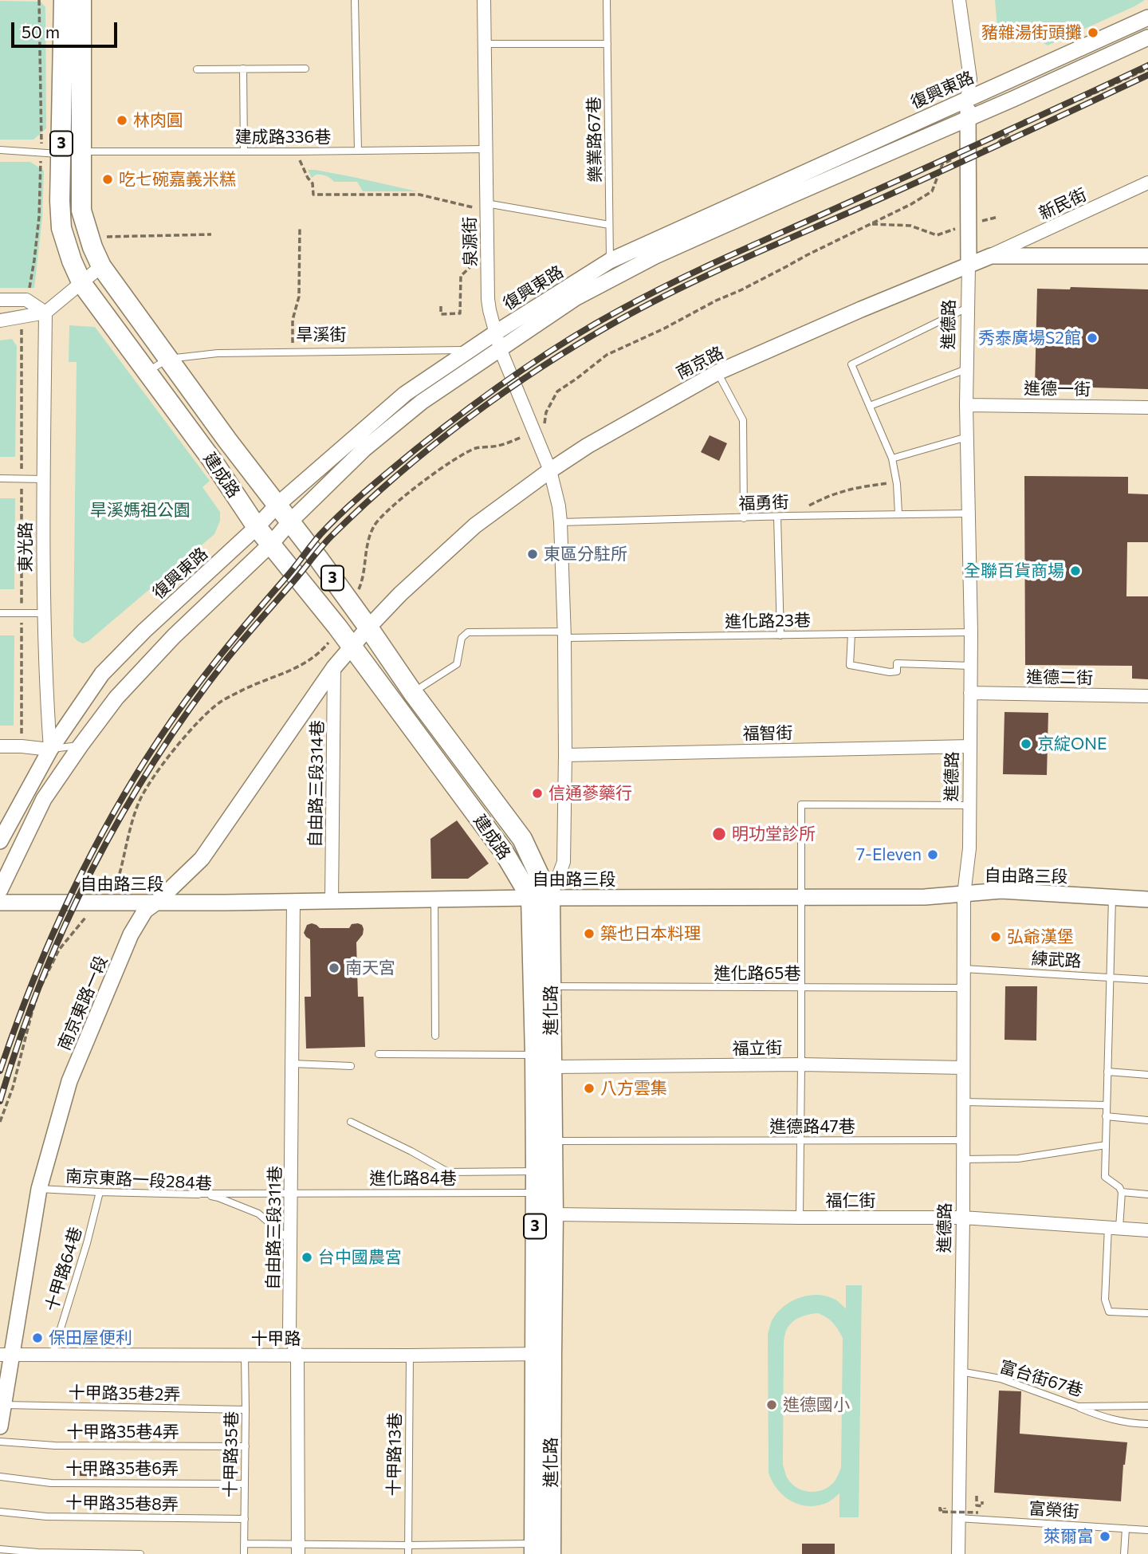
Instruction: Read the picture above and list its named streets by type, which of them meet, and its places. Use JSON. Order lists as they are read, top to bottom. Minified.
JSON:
{"streets":{"main road":["3","建成路","進化路"],"street":["復興東路","新民街","泉源街","進德路","南京路","進德一街","東光路","進德二街","福智街","自由路三段314巷","自由路三段","南京東路一段","福立街","福仁街","自由路三段311巷","十甲路"],"lane":["建成路336巷","樂業路67巷","旱溪街","福勇街","進化路23巷","練武路","進化路65巷","進德路47巷","進化路84巷","南京東路一段284巷","十甲路64巷","富台街67巷","十甲路35巷2弄","十甲路35巷4弄","十甲路35巷","十甲路13巷","十甲路35巷6弄","十甲路35巷8弄","富榮街"]},"crossings":[["復興東路","樂業路67巷"],["復興東路","泉源街"],["復興東路","進德路"],["復興東路","旱溪街"],["復興東路","建成路"],["復興東路","東光路"],["建成路336巷","泉源街"],["建成路336巷","建成路"],["新民街","南京路"],["泉源街","南京路"],["泉源街","進化路"],["進德路","南京路"],["進德路","進德一街"],["進德路","福勇街"],["進德路","進化路23巷"],["進德路","進德二街"],["進德路","福智街"],["進德路","自由路三段"],["進德路","練武路"],["進德路","進化路65巷"],["進德路","福立街"],["進德路","進德路47巷"],["進德路","福仁街"],["進德路","富台街67巷"],["進德路","富榮街"],["旱溪街","建成路"],["南京路","建成路"],["南京路","自由路三段314巷"],["南京路","南京東路一段"],["南京路","進化路"],["建成路","進化路23巷"],["建成路","自由路三段314巷"],["建成路","自由路三段"],["建成路","南京東路一段"],["建成路","進化路"],["福勇街","進化路"],["進化路23巷","進化路"],["福智街","進化路"],["自由路三段314巷","自由路三段"],["自由路三段314巷","南京東路一段"],["自由路三段","南京東路一段"],["自由路三段","進化路"],["自由路三段","自由路三段311巷"],["進化路65巷","進化路"],["南京東路一段","南京東路一段284巷"],["南京東路一段","十甲路"],["南京東路一段","十甲路35巷2弄"],["進化路","福立街"],["進化路","進德路47巷"],["進化路","進化路84巷"],["進化路","福仁街"],["進化路","十甲路"],["進化路84巷","南京東路一段284巷"],["進化路84巷","自由路三段311巷"],["南京東路一段284巷","自由路三段311巷"],["南京東路一段284巷","十甲路64巷"],["自由路三段311巷","十甲路"],["十甲路64巷","十甲路"],["十甲路","十甲路35巷"],["十甲路","十甲路13巷"],["十甲路35巷2弄","十甲路35巷"],["十甲路35巷4弄","十甲路35巷"],["十甲路35巷","十甲路35巷6弄"],["十甲路35巷","十甲路35巷8弄"]],"parks":["旱溪媽祖公園"],"places":["豬雜湯街頭攤","林肉圓","吃七碗嘉義米糕","秀泰廣場S2館","東區分駐所","全聯百貨商場","京綻ONE","信通蔘藥行","明功堂診所","7-Eleven","築也日本料理","弘爺漢堡","南天宮","八方雲集","台中國農宮","保田屋便利","進德國小","萊爾富"],"scale_bar":"50 m"}
